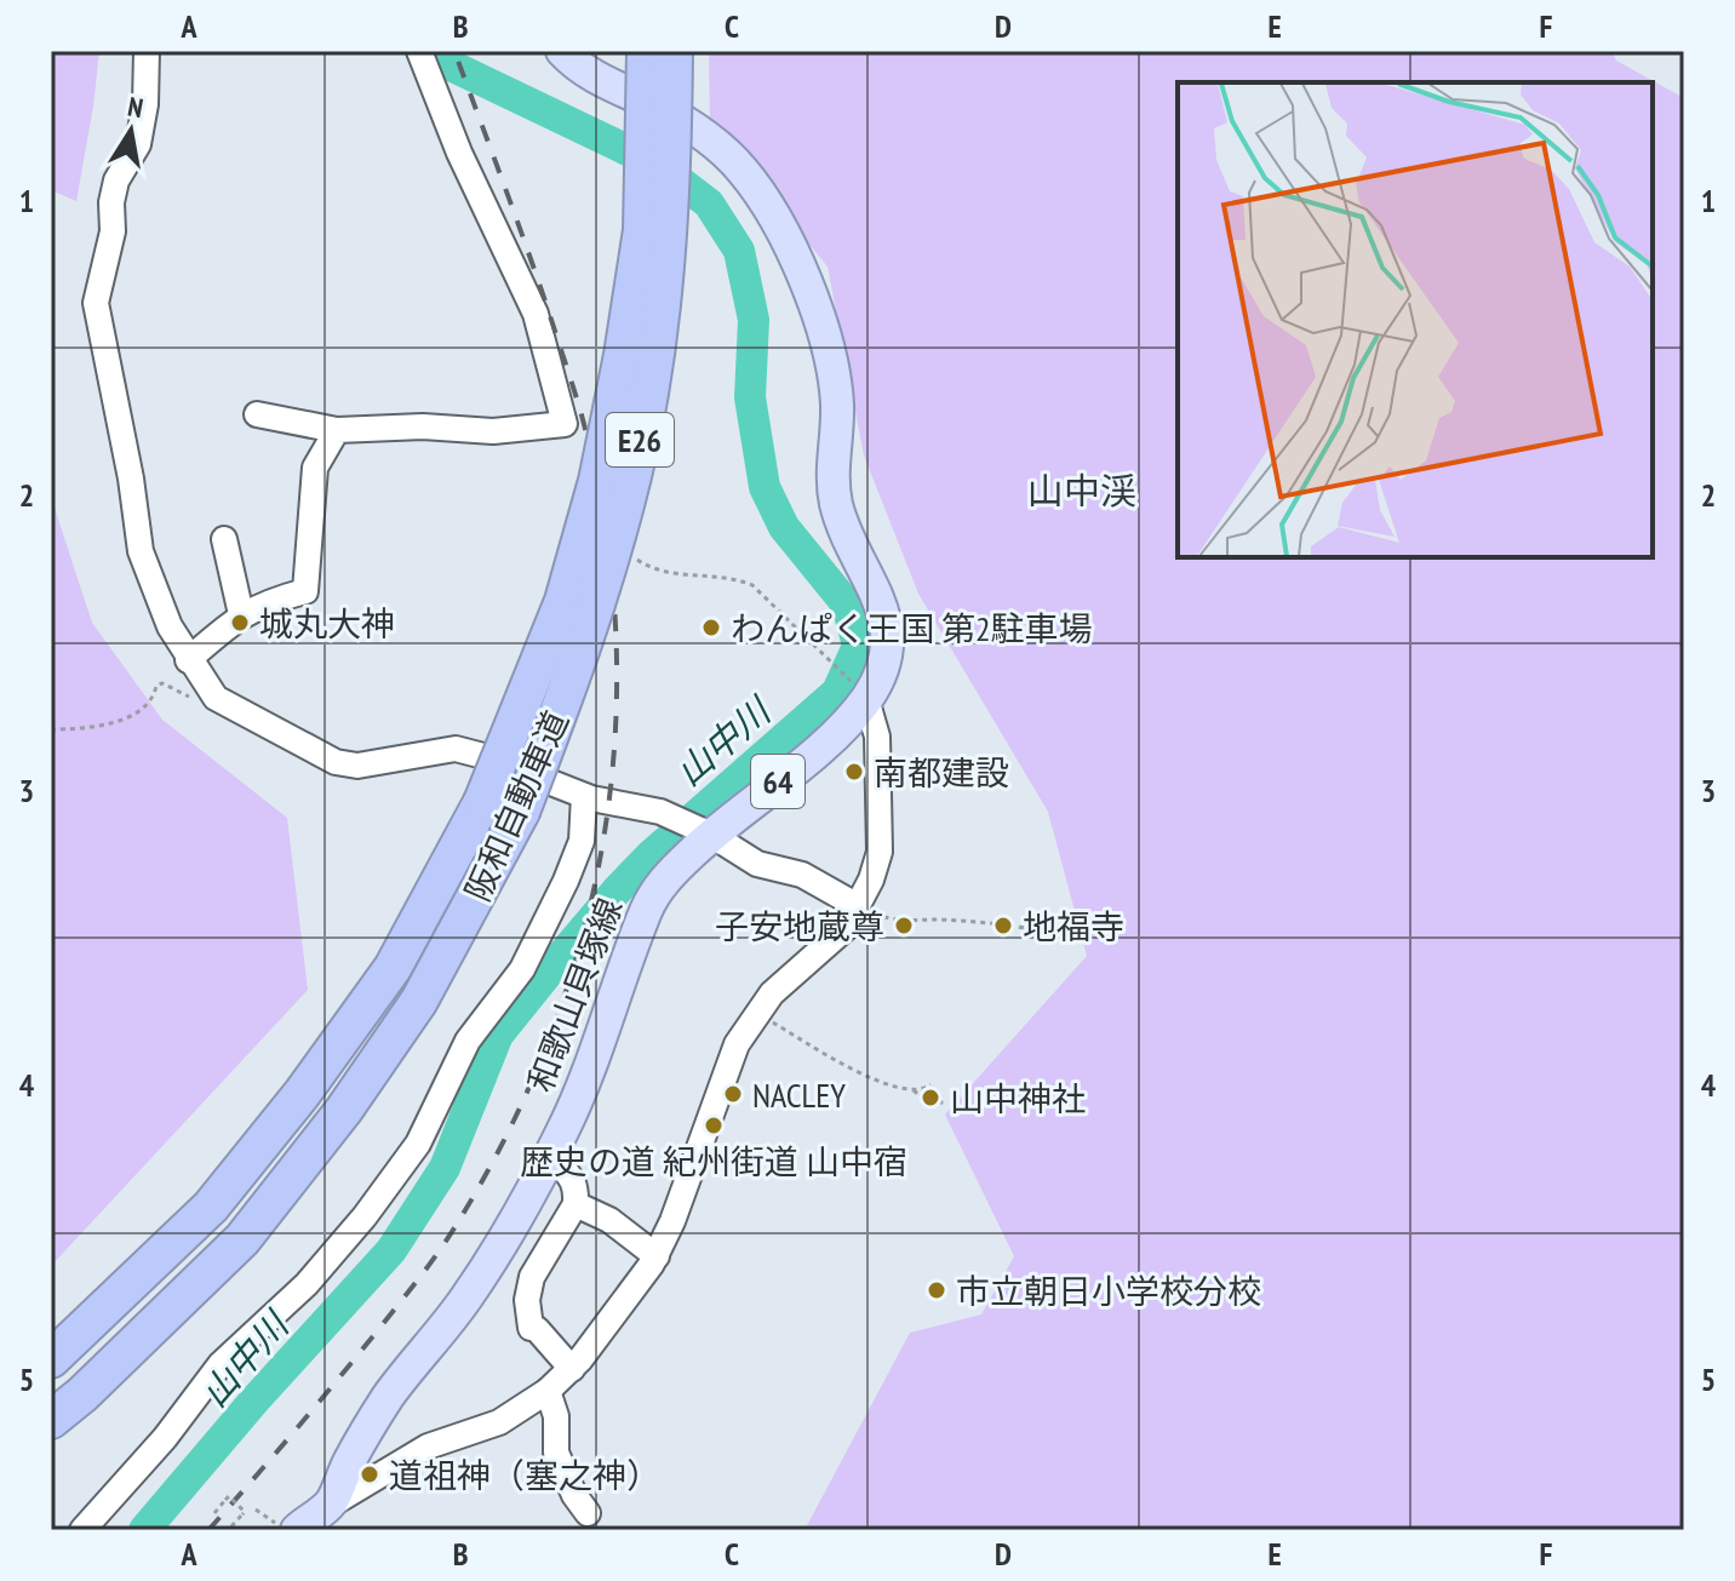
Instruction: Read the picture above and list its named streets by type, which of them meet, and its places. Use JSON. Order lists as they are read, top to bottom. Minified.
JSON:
{"streets":{"highway":["E26","阪和自動車道"],"main road":["64","和歌山貝塚線"]},"districts":["山中渓"],"water":["山中川"],"places":["城丸大神","わんぱく王国 第2駐車場","南都建設","子安地蔵尊","地福寺","NACLEY","山中神社","歴史の道 紀州街道 山中宿","市立朝日小学校分校","道祖神（塞之神）"],"north":"top","grid":{"columns":["A","B","C","D","E","F"],"rows":["1","2","3","4","5"]}}
